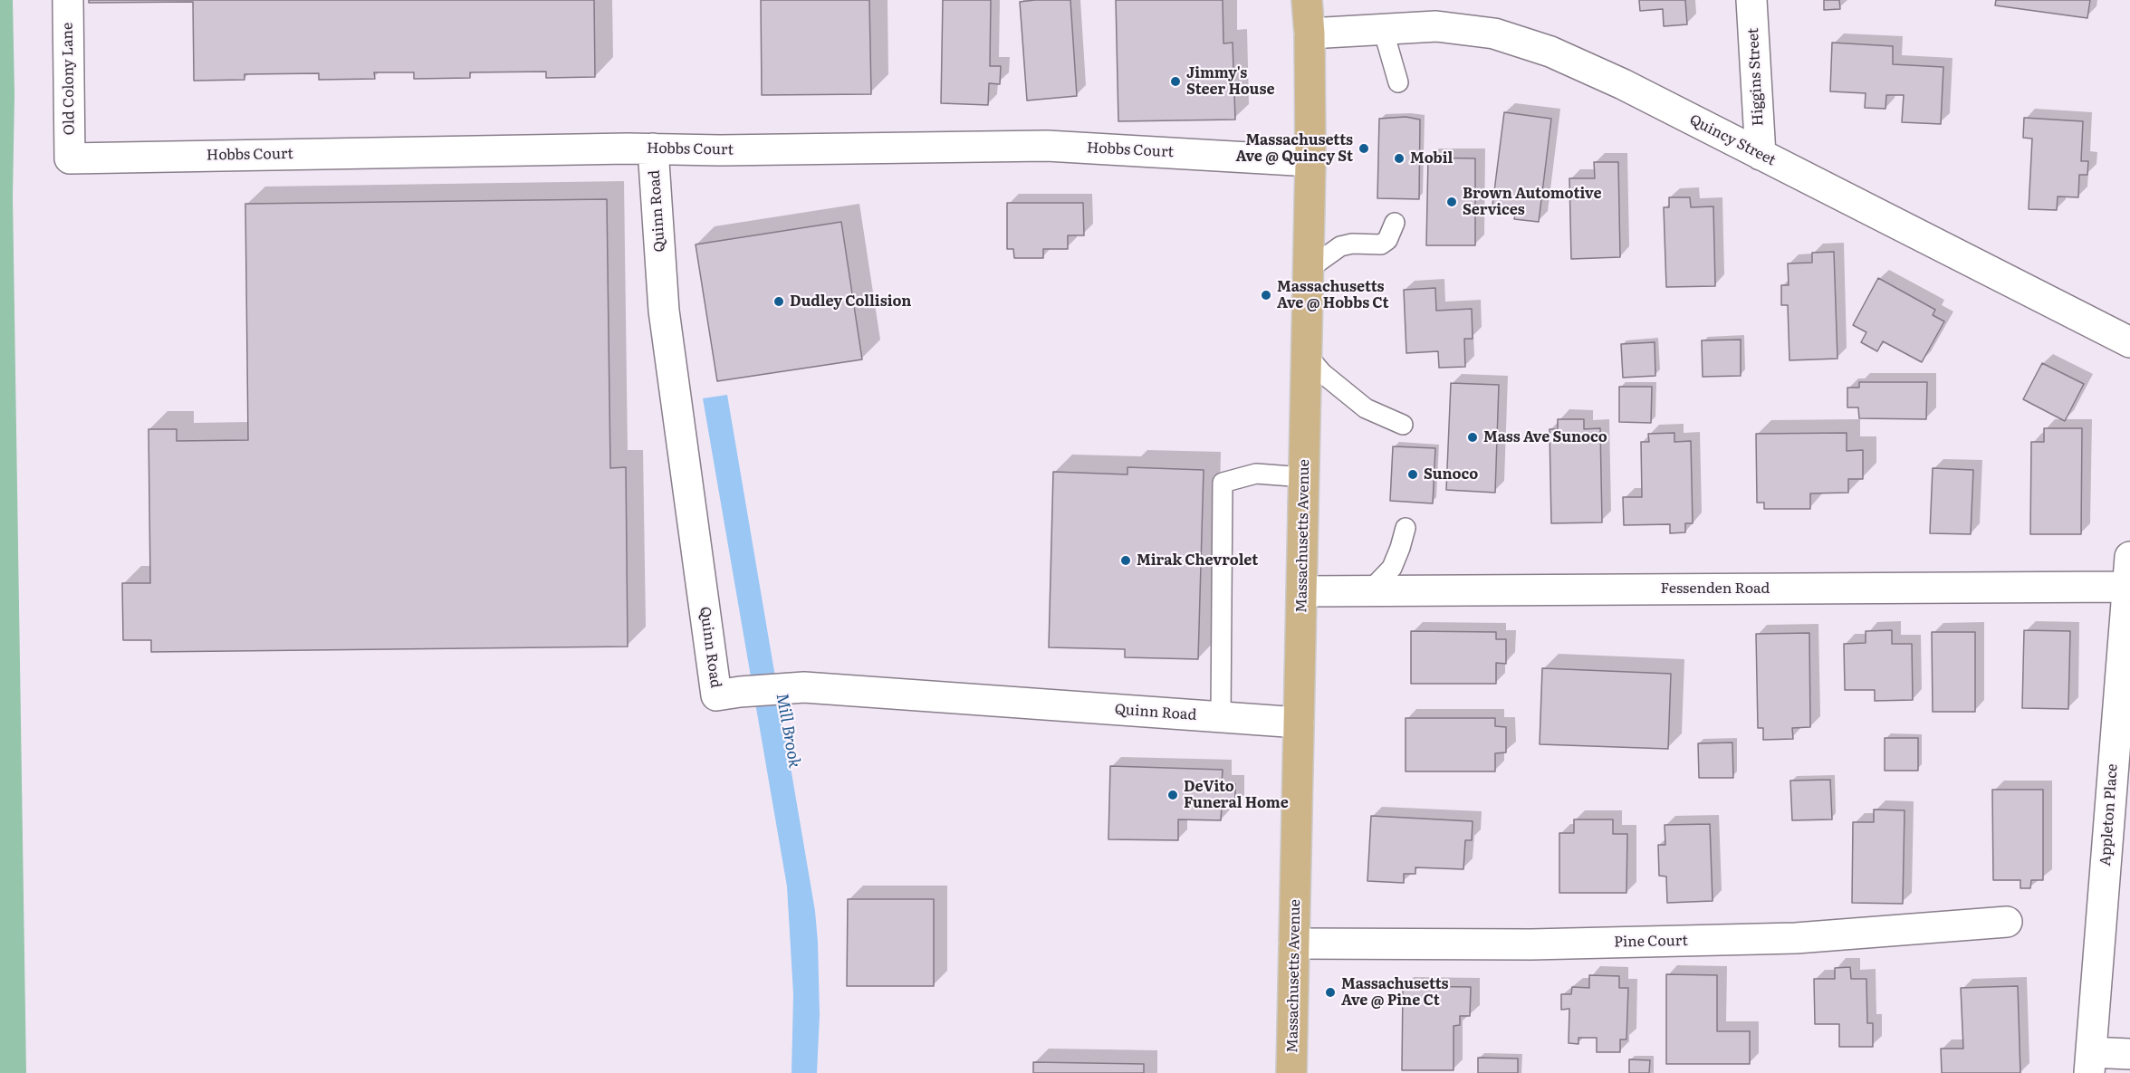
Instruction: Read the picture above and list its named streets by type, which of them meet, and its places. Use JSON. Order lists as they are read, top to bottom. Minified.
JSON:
{"streets":{"main road":["Massachusetts Avenue"],"street":["Higgins Street","Old Colony Lane","Quincy Street","Hobbs Court","Quinn Road","Fessenden Road","Appleton Place","Pine Court"]},"crossings":[["Higgins Street","Quincy Street"],["Old Colony Lane","Hobbs Court"],["Quincy Street","Massachusetts Avenue"],["Hobbs Court","Quinn Road"],["Hobbs Court","Massachusetts Avenue"],["Quinn Road","Massachusetts Avenue"],["Massachusetts Avenue","Fessenden Road"],["Massachusetts Avenue","Pine Court"],["Fessenden Road","Appleton Place"]],"water":["Mill Brook"],"places":["Jimmy's Steer House","Massachusetts Ave @ Quincy St","Mobil","Brown Automotive Services","Massachusetts Ave @ Hobbs Ct","Dudley Collision","Mass Ave Sunoco","Sunoco","Mirak Chevrolet","DeVito Funeral Home","Massachusetts Ave @ Pine Ct"]}
